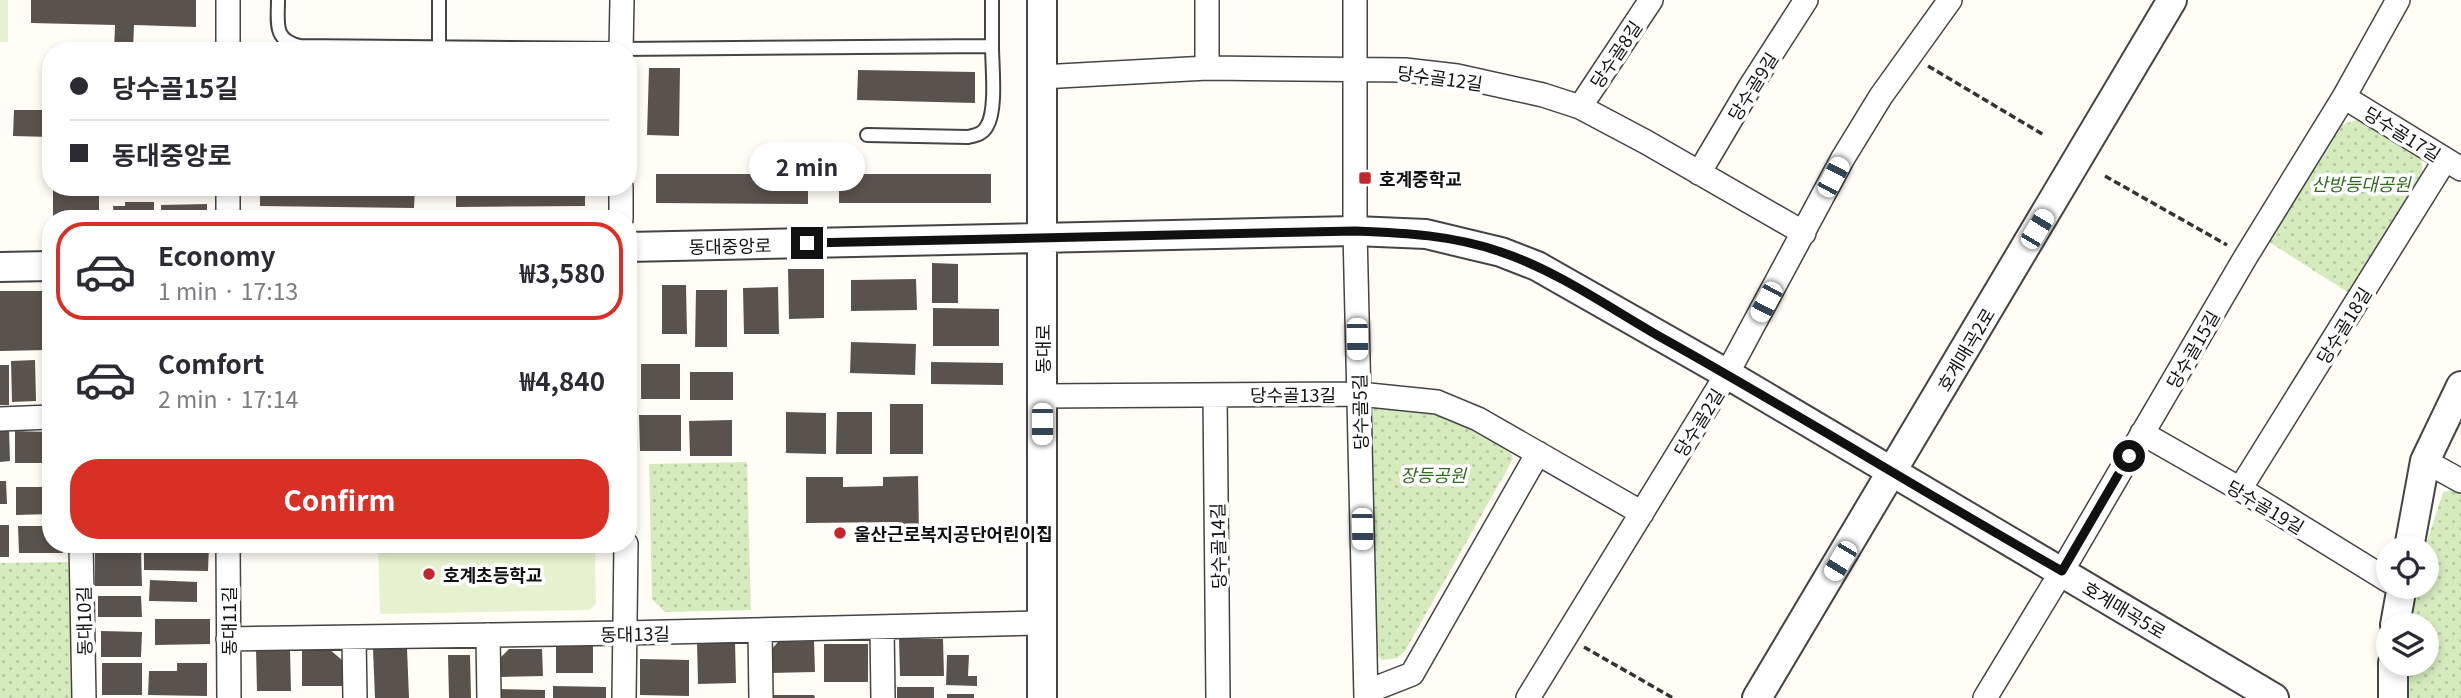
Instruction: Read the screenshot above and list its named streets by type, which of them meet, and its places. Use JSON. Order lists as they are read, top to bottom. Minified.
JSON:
{"streets":{"street":["당수골8길","당수골12길","당수골9길","당수골17길","동대중앙로","당수골18길","동대로","호계매곡2로","당수골15길","당수골13길","당수골5길","당수골2길","당수골19길","당수골14길","호계매곡5로","동대10길","동대11길","동대13길"]},"crossings":[["당수골8길","당수골12길"],["당수골12길","당수골9길"],["당수골12길","동대로"],["당수골12길","당수골5길"],["당수골12길","당수골2길"],["당수골17길","당수골18길"],["당수골17길","당수골15길"],["동대중앙로","동대로"],["동대중앙로","호계매곡5로"],["당수골18길","당수골19길"],["동대로","당수골13길"],["동대로","호계매곡5로"],["동대로","동대13길"],["호계매곡2로","호계매곡5로"],["당수골15길","당수골19길"],["당수골15길","호계매곡5로"],["당수골13길","당수골5길"],["당수골13길","당수골2길"],["당수골13길","당수골14길"],["당수골5길","호계매곡5로"],["당수골2길","호계매곡5로"],["동대11길","동대13길"]],"parks":["산방등대공원","장등공원"],"places":{"transit":["호계중학교"],"other":["울산근로복지공단어린이집","호계초등학교"]},"page":{"banner":["당수골15길","동대중앙로"],"bubble":"2 min","list":[{"name":"Economy","note":"1 min · 17:13","value":"₩3,580"},{"name":"Comfort","note":"2 min · 17:14","value":"₩4,840"}],"buttons":"Confirm"}}
